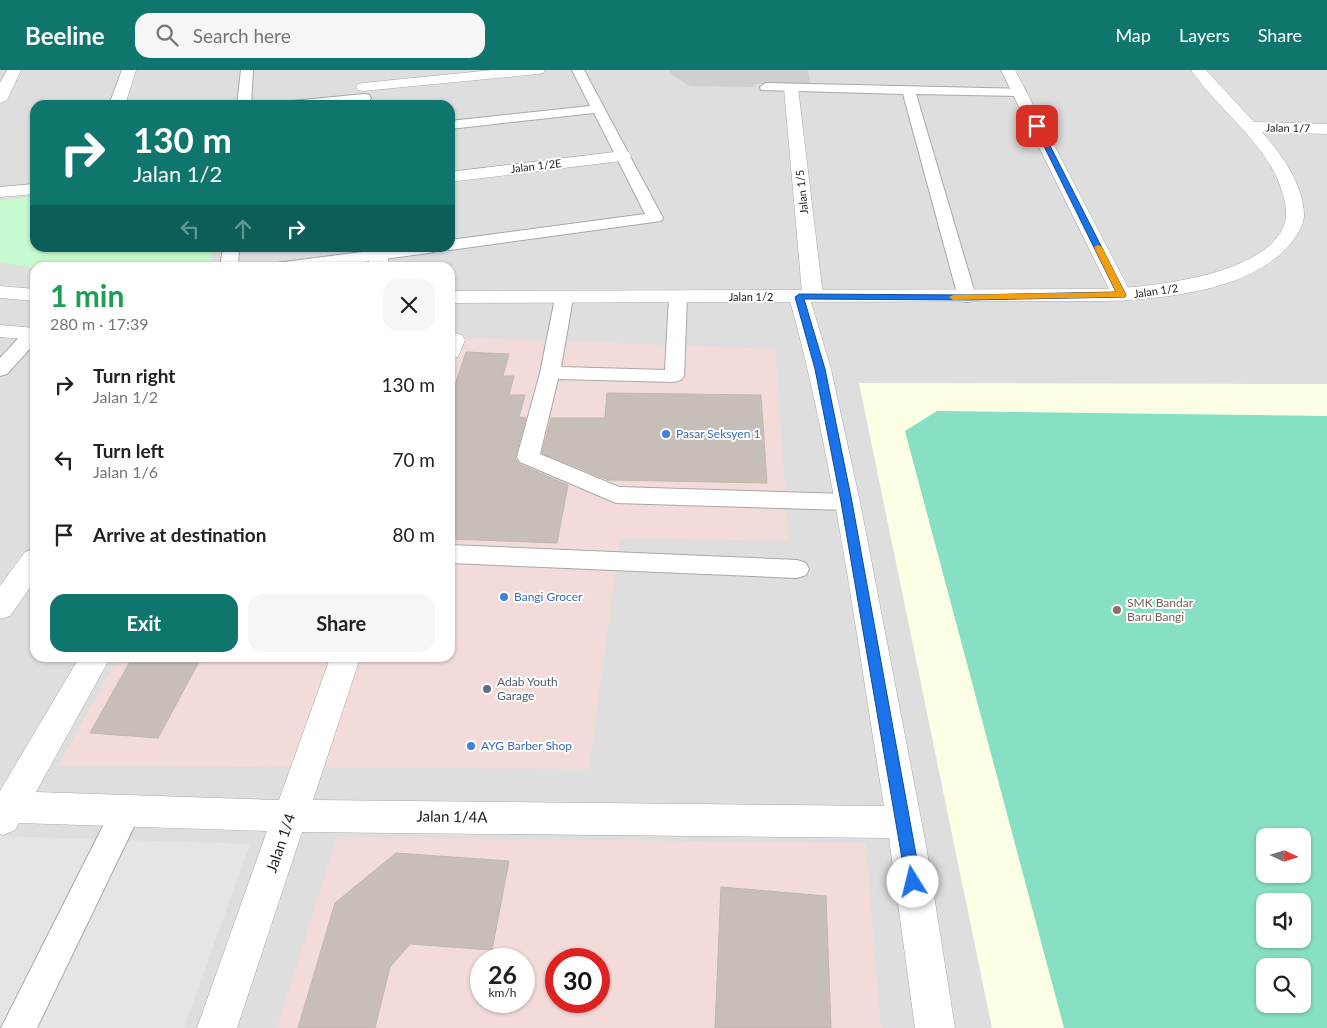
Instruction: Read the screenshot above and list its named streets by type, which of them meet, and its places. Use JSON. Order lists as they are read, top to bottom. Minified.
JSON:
{"streets":{"street":["Jalan 1/7","Jalan 1/2E","Jalan 1/5","Jalan 1/2","Jalan 1/4A","Jalan 1/4"]},"crossings":[["Jalan 1/7","Jalan 1/2"],["Jalan 1/5","Jalan 1/2"],["Jalan 1/5","Jalan 1/4A"],["Jalan 1/4A","Jalan 1/4"]],"places":["Pasar Seksyen 1","Bangi Grocer","SMK Bandar Baru Bangi","Adab Youth Garage","AYG Barber Shop"],"north":"right","page":{"header":"Beeline","search":"Search here","nav":["Map","Layers","Share"],"turn":["130 m","Jalan 1/2"],"heading":["1 min","280 m · 17:39"],"list":[{"name":"Turn right","note":"Jalan 1/2","value":"130 m"},{"name":"Turn left","note":"Jalan 1/6","value":"70 m"},{"name":"Arrive at destination","value":"80 m"}],"buttons":["Exit","Share"],"speed":"26 km/h","limit":"30"}}
